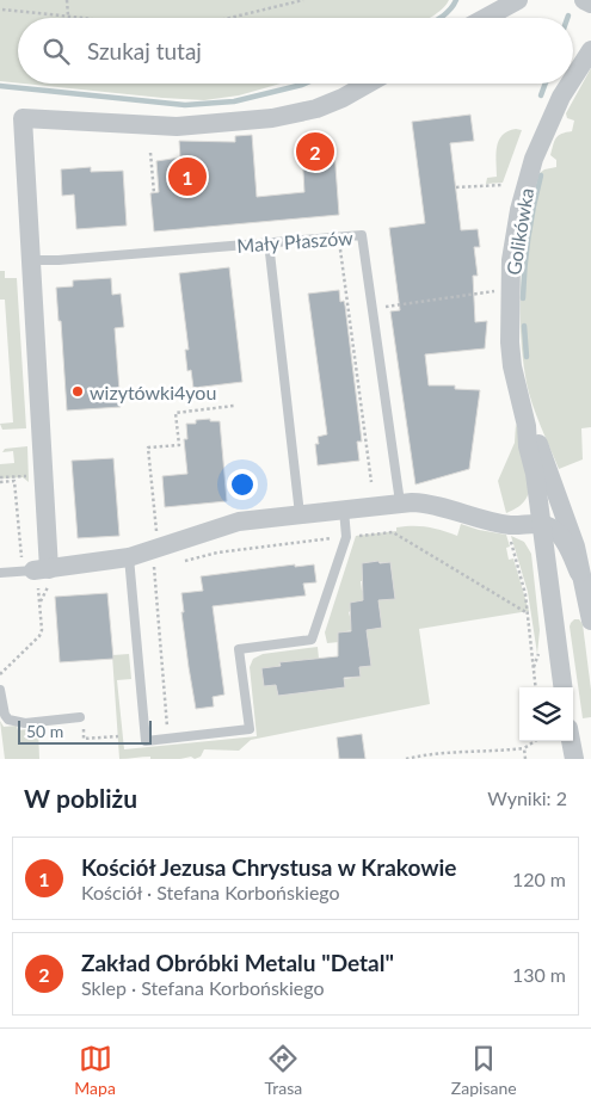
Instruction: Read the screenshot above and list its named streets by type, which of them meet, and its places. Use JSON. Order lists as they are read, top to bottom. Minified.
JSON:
{"streets":{"street":["Golikówka"],"lane":["Mały Płaszów"]},"places":["wizytówki4you"],"scale_bar":"50 m","page":{"search":"Szukaj tutaj","pins":["2","1"],"scale":"50 m","heading":["W pobliżu","Wyniki: 2"],"list":[{"mark":"1","name":"Kościół Jezusa Chrystusa w Krakowie","note":"Kościół · Stefana Korbońskiego","value":"120 m"},{"mark":"2","name":"Zakład Obróbki Metalu \"Detal\"","note":"Sklep · Stefana Korbońskiego","value":"130 m"}],"nav":["Mapa","Trasa","Zapisane"]}}
